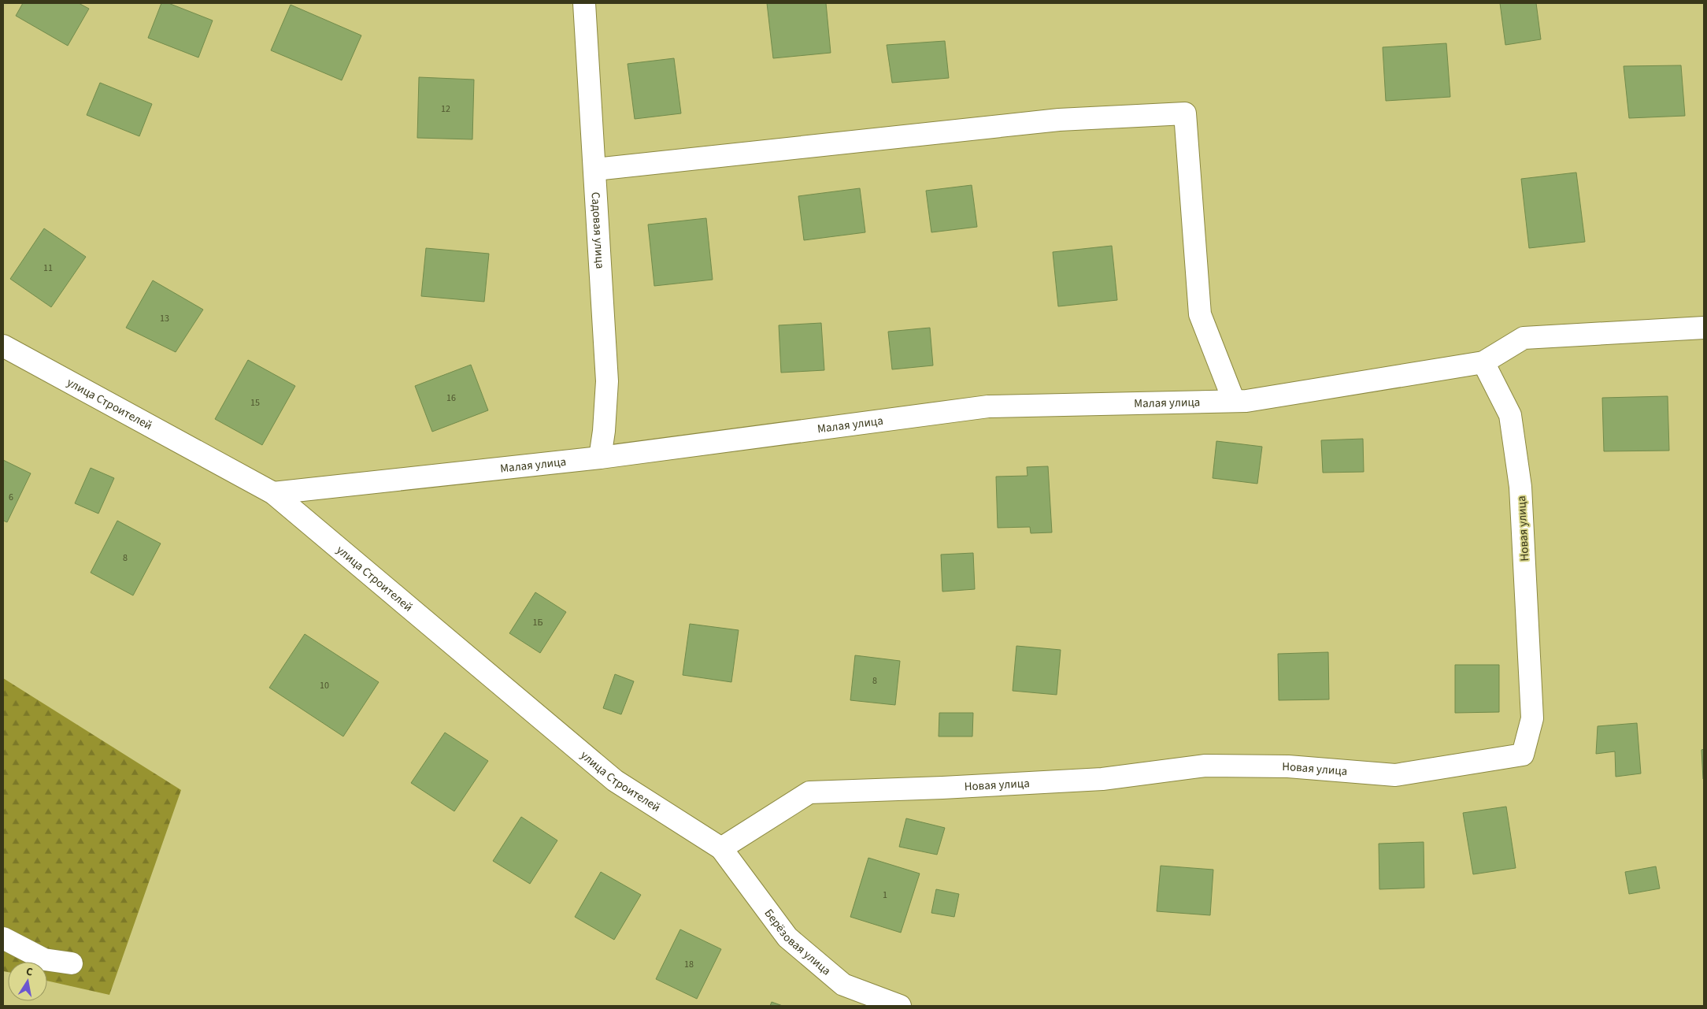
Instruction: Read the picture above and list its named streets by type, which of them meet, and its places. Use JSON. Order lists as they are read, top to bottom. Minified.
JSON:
{"streets":{"street":["Садовая улица","Малая улица","улица Строителей","Новая улица","Берёзовая улица"]},"crossings":[["Садовая улица","Малая улица"],["Малая улица","улица Строителей"],["Малая улица","Новая улица"],["улица Строителей","Новая улица"],["улица Строителей","Берёзовая улица"],["Новая улица","Берёзовая улица"]],"house_numbers":["12","11","13","16","15","6","8","1Б","8","10","1","18"],"north":"top"}
